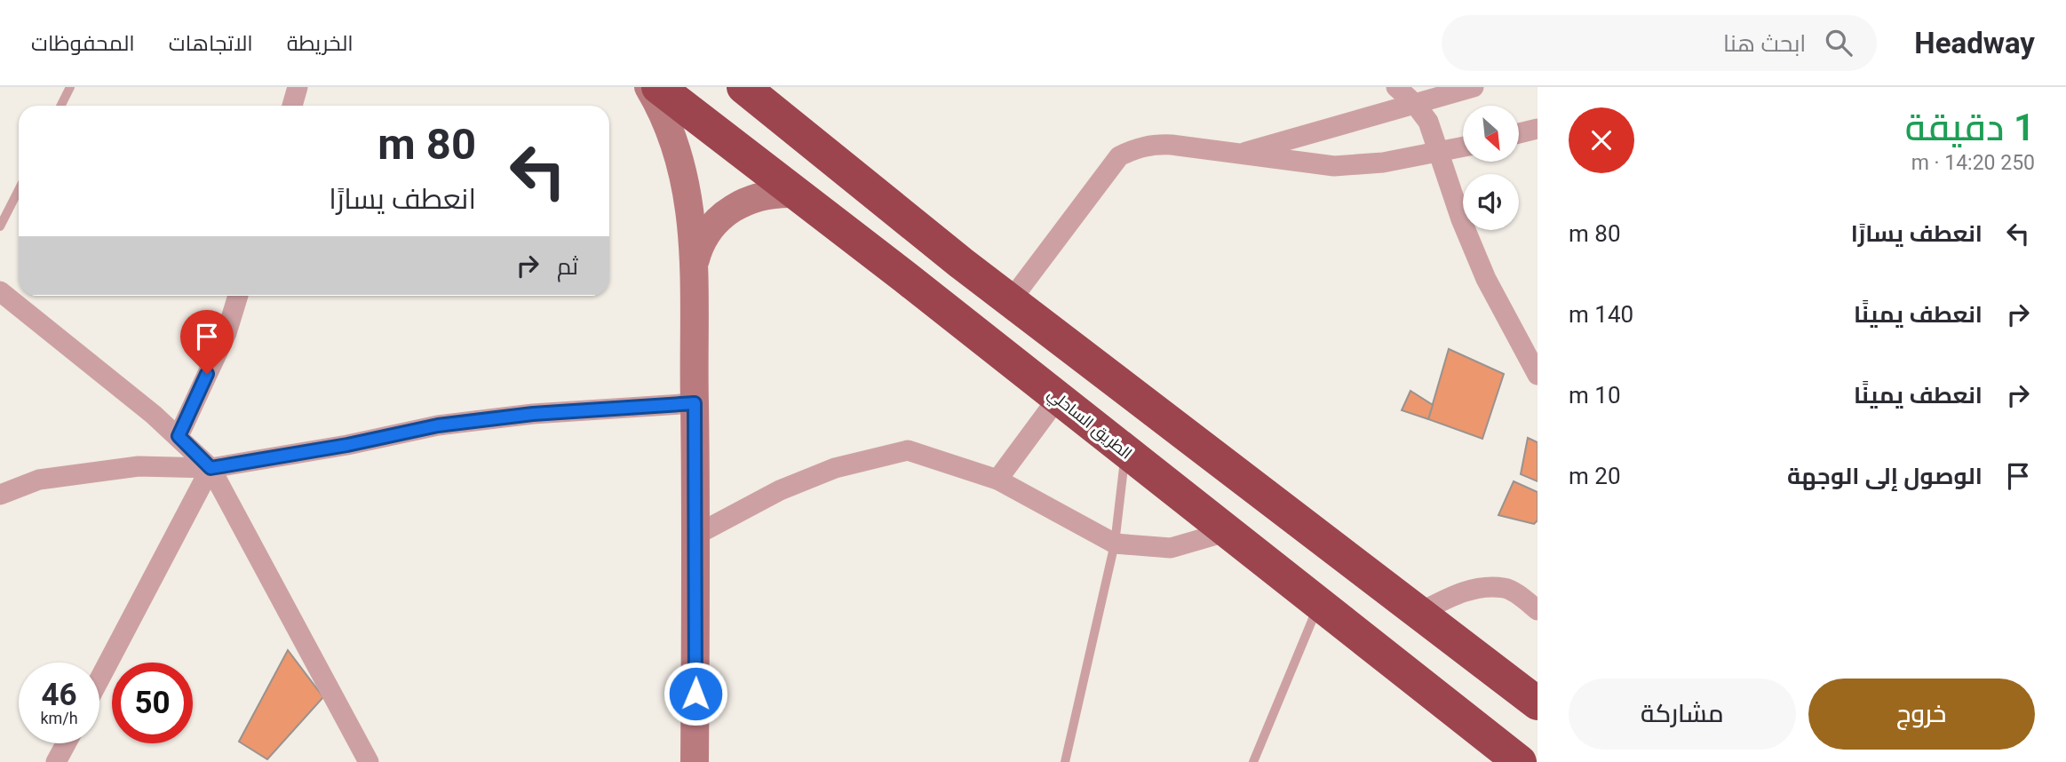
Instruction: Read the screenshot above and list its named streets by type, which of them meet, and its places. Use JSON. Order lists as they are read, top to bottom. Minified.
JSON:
{"streets":{"highway":["الطريق الساحلي"]},"north":"bottom right","page":{"header":"Headway","search":"ابحث هنا","nav":["الخريطة","الاتجاهات","المحفوظات"],"heading":["1 دقيقة","250 m · 14:20"],"turn":["80 m","انعطف يسارًا"],"list":[{"name":"انعطف يسارًا","value":"80 m"},{"name":"انعطف يمينًا","value":"140 m"},{"name":"انعطف يمينًا","value":"10 m"},{"name":"الوصول إلى الوجهة","value":"20 m"}],"then":"ثم","speed":"46 km/h","limit":"50","buttons":["خروج","مشاركة"]}}
